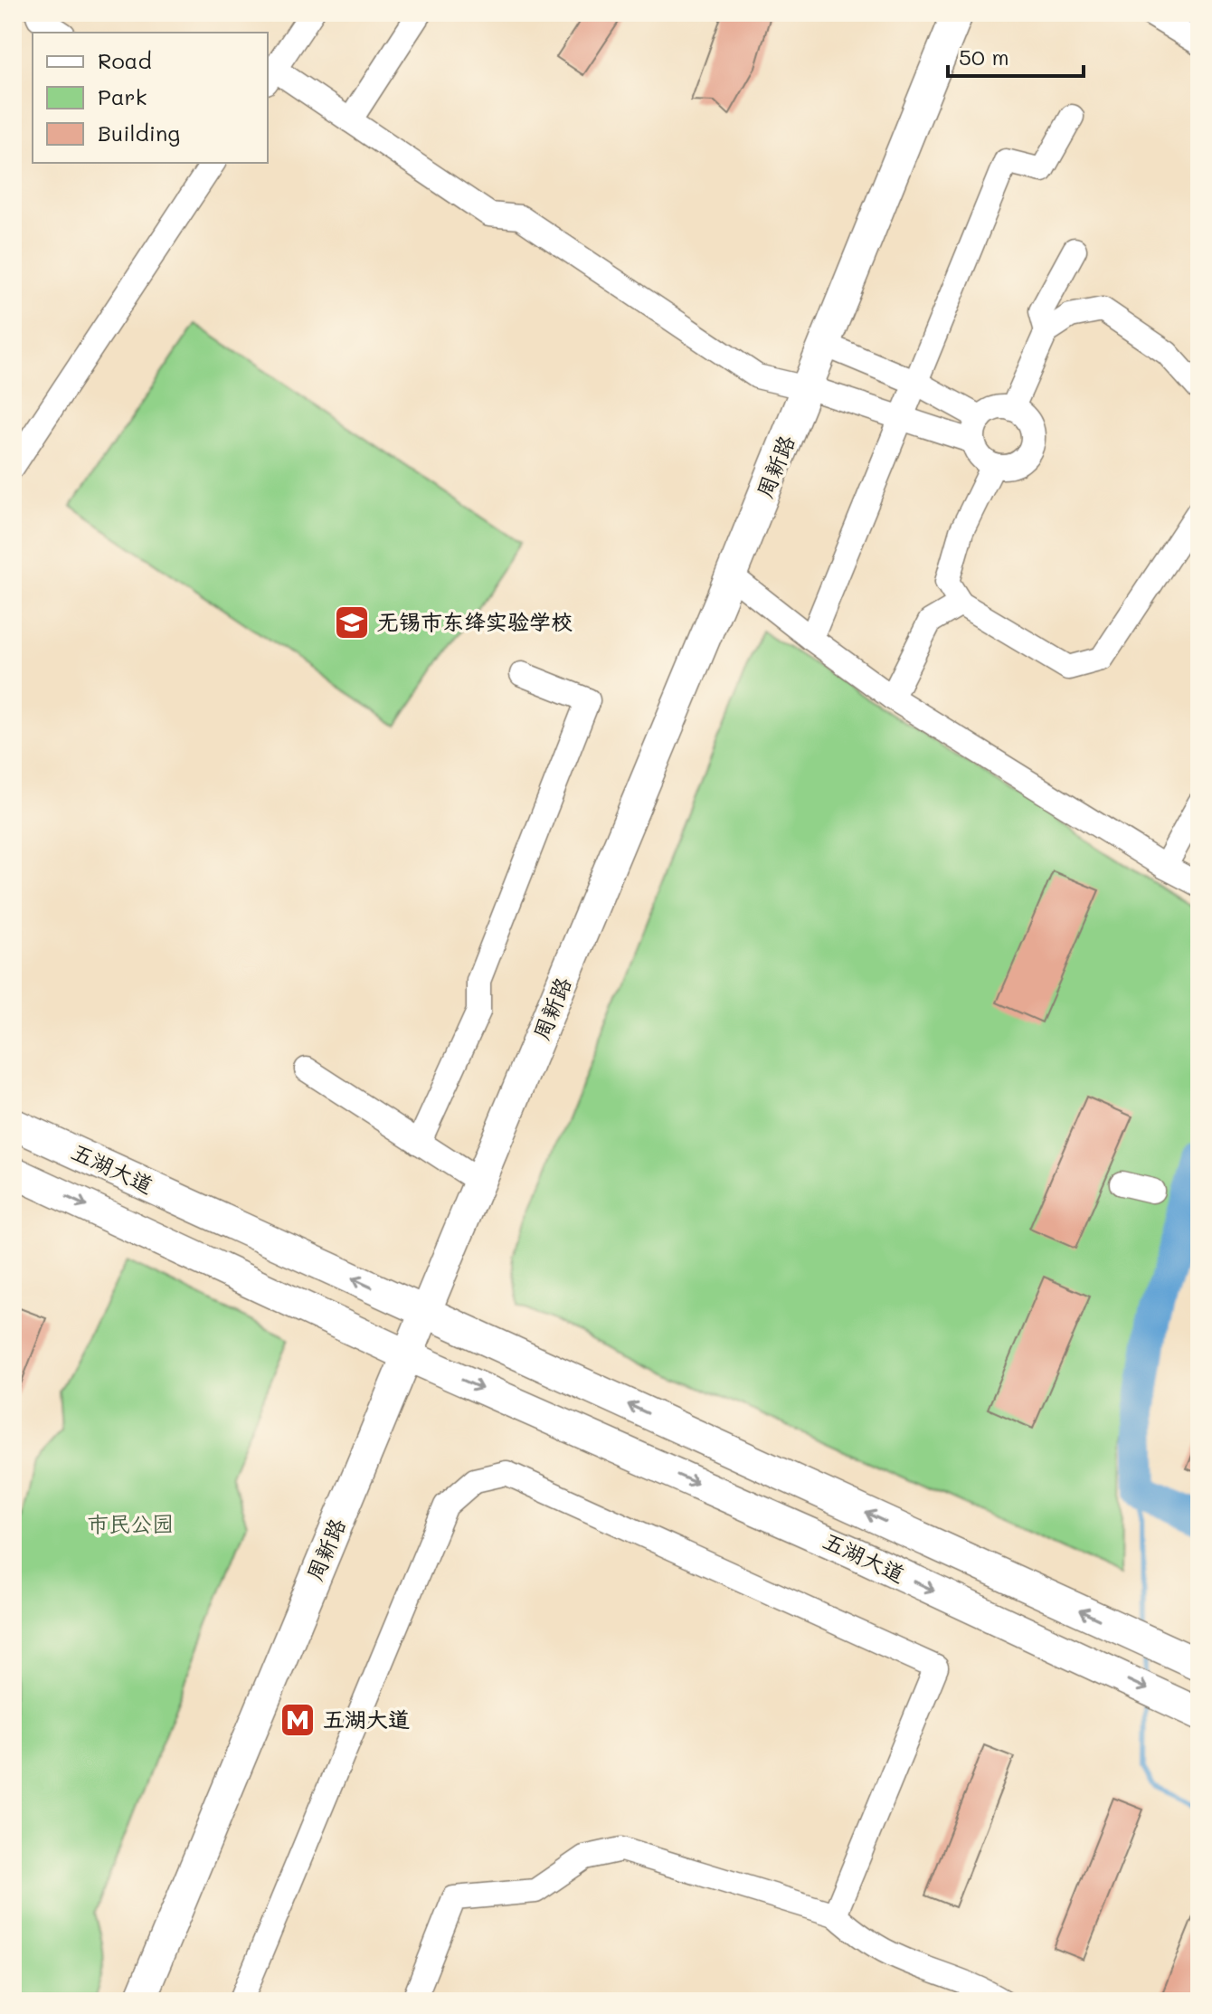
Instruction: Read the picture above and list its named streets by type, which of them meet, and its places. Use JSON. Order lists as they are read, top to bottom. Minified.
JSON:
{"streets":{"main road":["周新路","五湖大道"]},"crossings":[["周新路","五湖大道"]],"parks":["市民公园"],"places":{"school or university":["无锡市东绛实验学校"],"metro station":["五湖大道"]},"legend":["Road","Park","Building"],"scale_bar":"50 m"}
